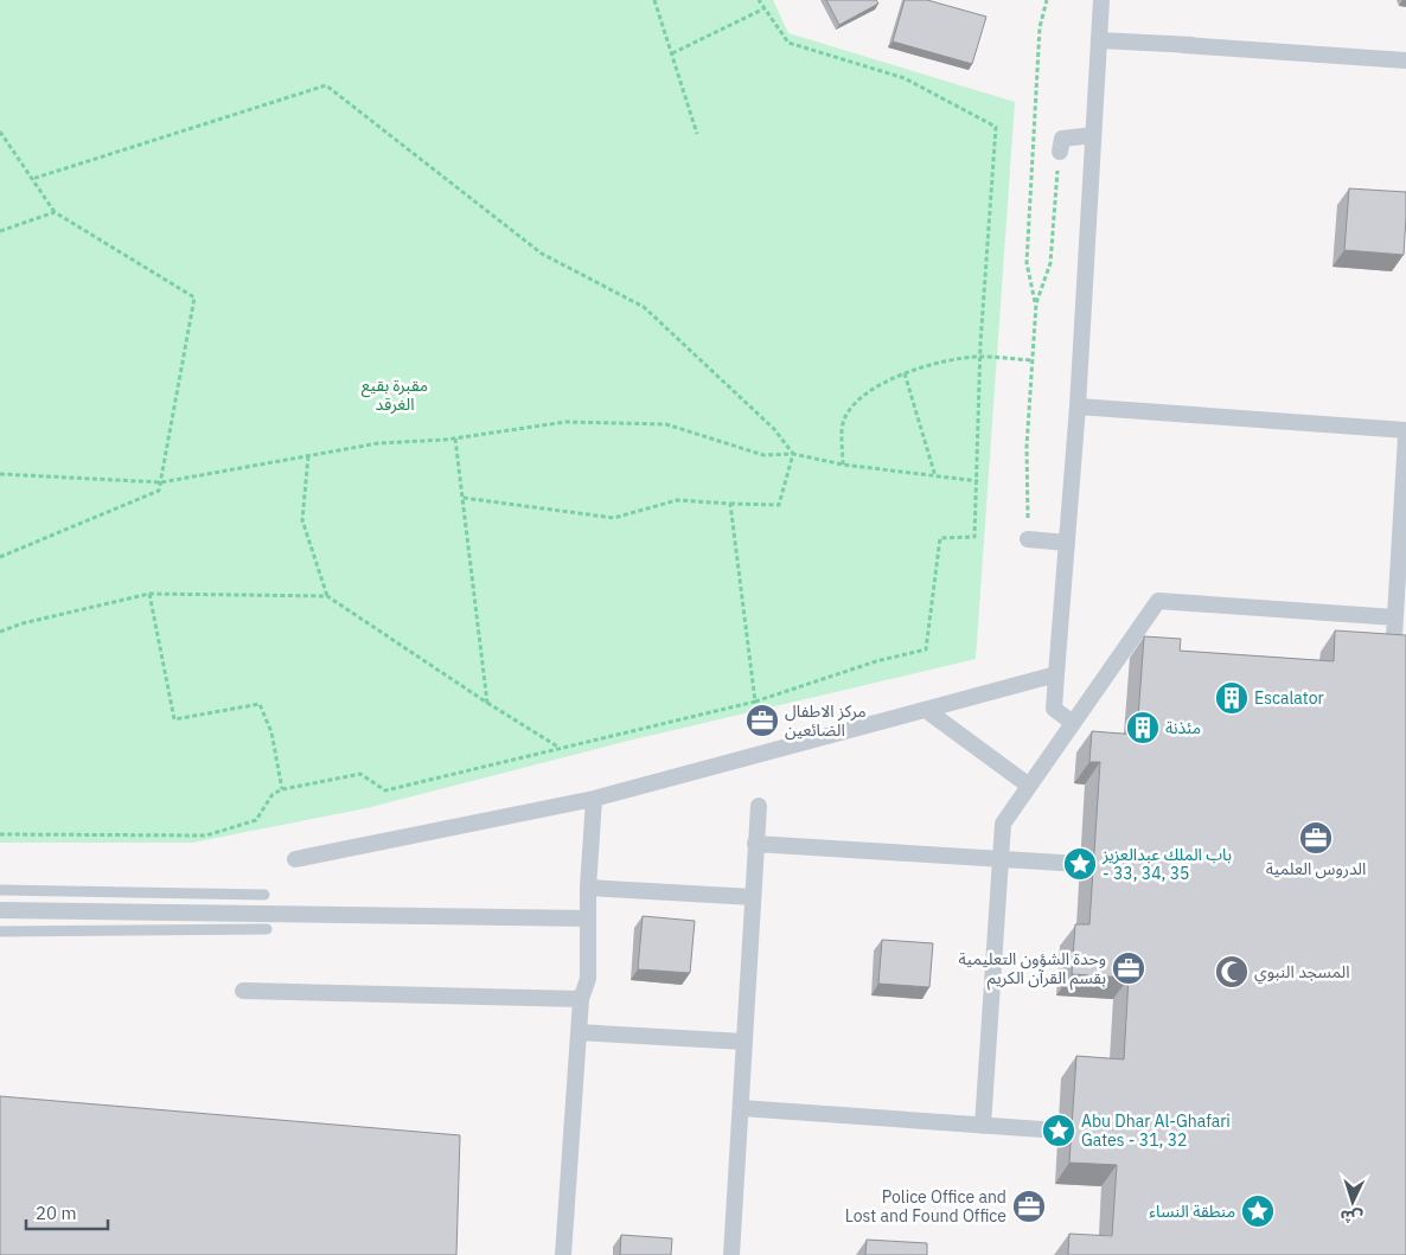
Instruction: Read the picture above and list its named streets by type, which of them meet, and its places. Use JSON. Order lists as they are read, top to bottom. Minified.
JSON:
{"parks":["مقبرة بقيع الغرقد"],"places":{"building":["Escalator","مئذنة"],"office":["مركز الاطفال الضائعين","الدروس العلمية","وحدة الشؤون التعليمية بقسم القرآن الكريم","Police Office and Lost and Found Office"],"place":["باب الملك عبدالعزيز - 33, 34, 35","Abu Dhar Al-Ghafari Gates - 31, 32","منطقة النساء"],"mosque":["المسجد النبوي"]},"scale_bar":"20 m","north":"bottom"}
